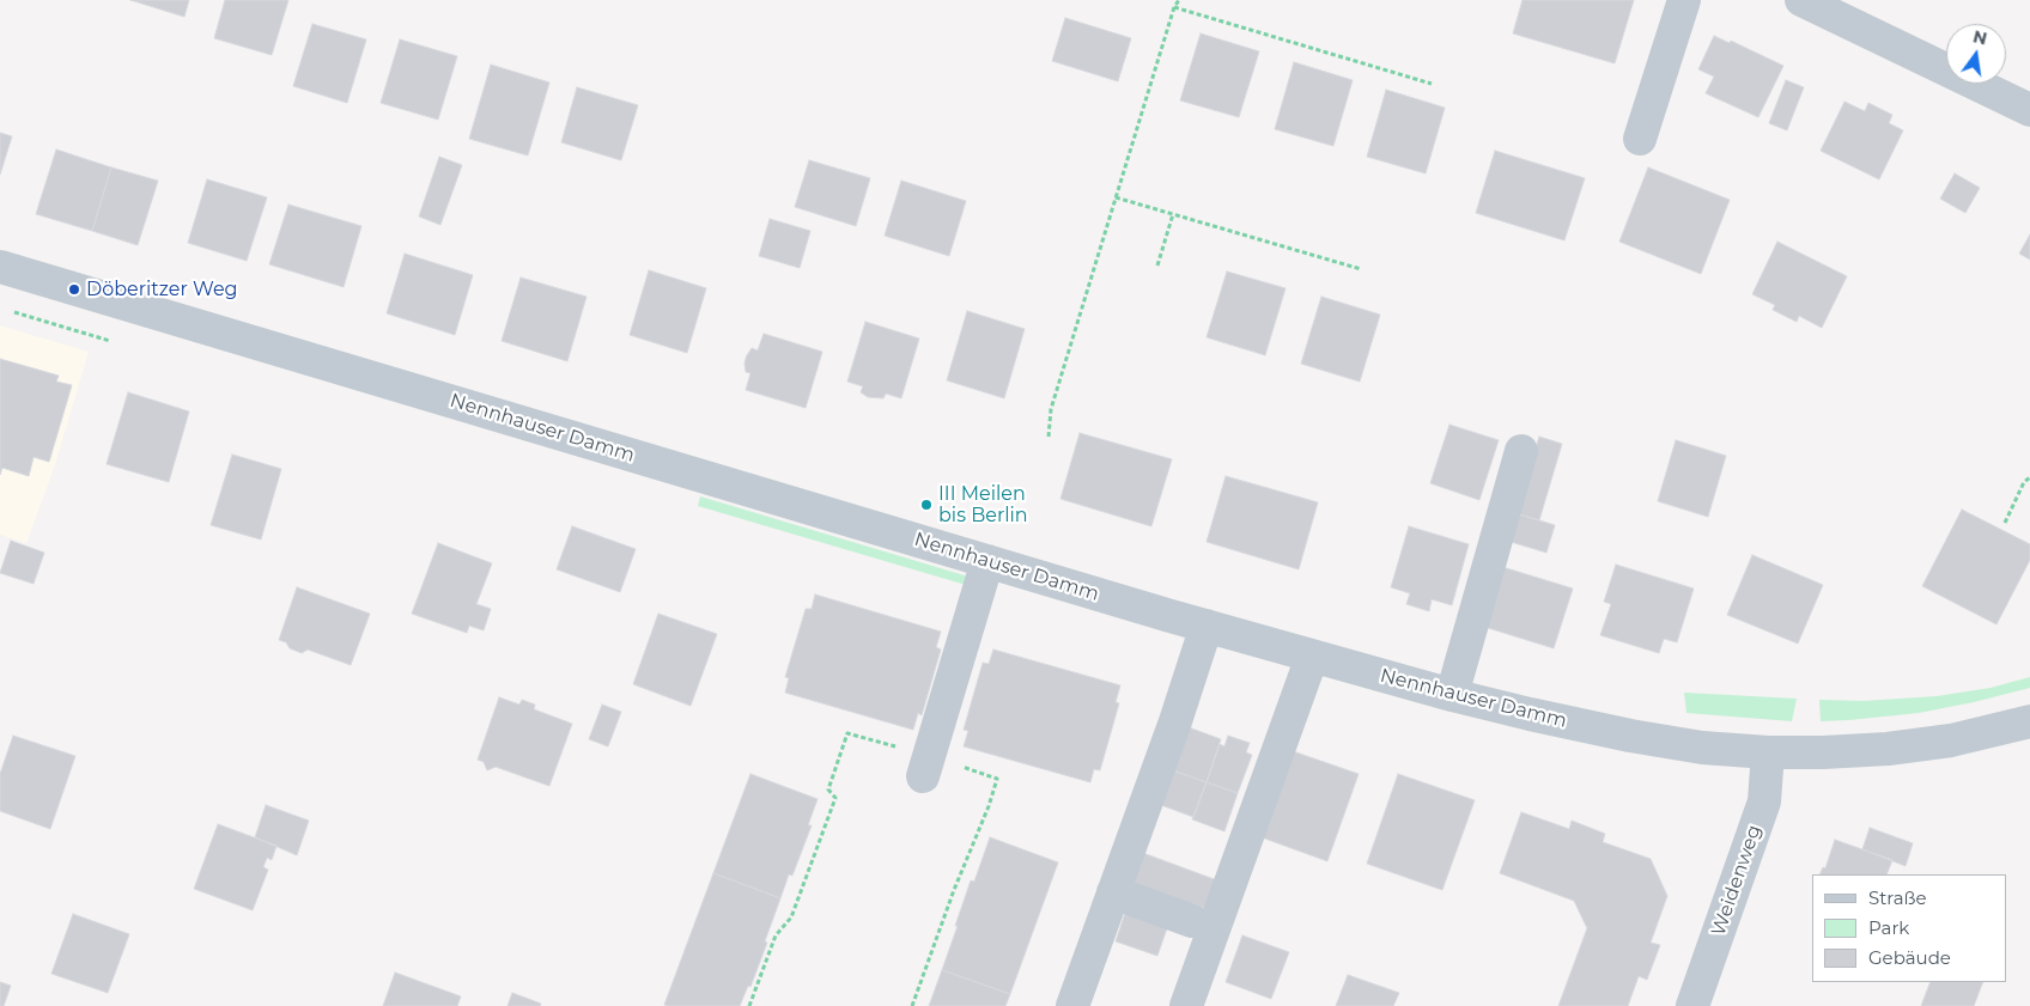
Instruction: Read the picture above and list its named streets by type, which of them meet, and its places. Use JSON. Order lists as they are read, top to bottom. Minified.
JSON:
{"streets":{"street":["Nennhauser Damm","Weidenweg"]},"crossings":[["Nennhauser Damm","Weidenweg"]],"places":["Döberitzer Weg","III Meilen bis Berlin"],"legend":["Straße","Park","Gebäude"],"north":"top"}
